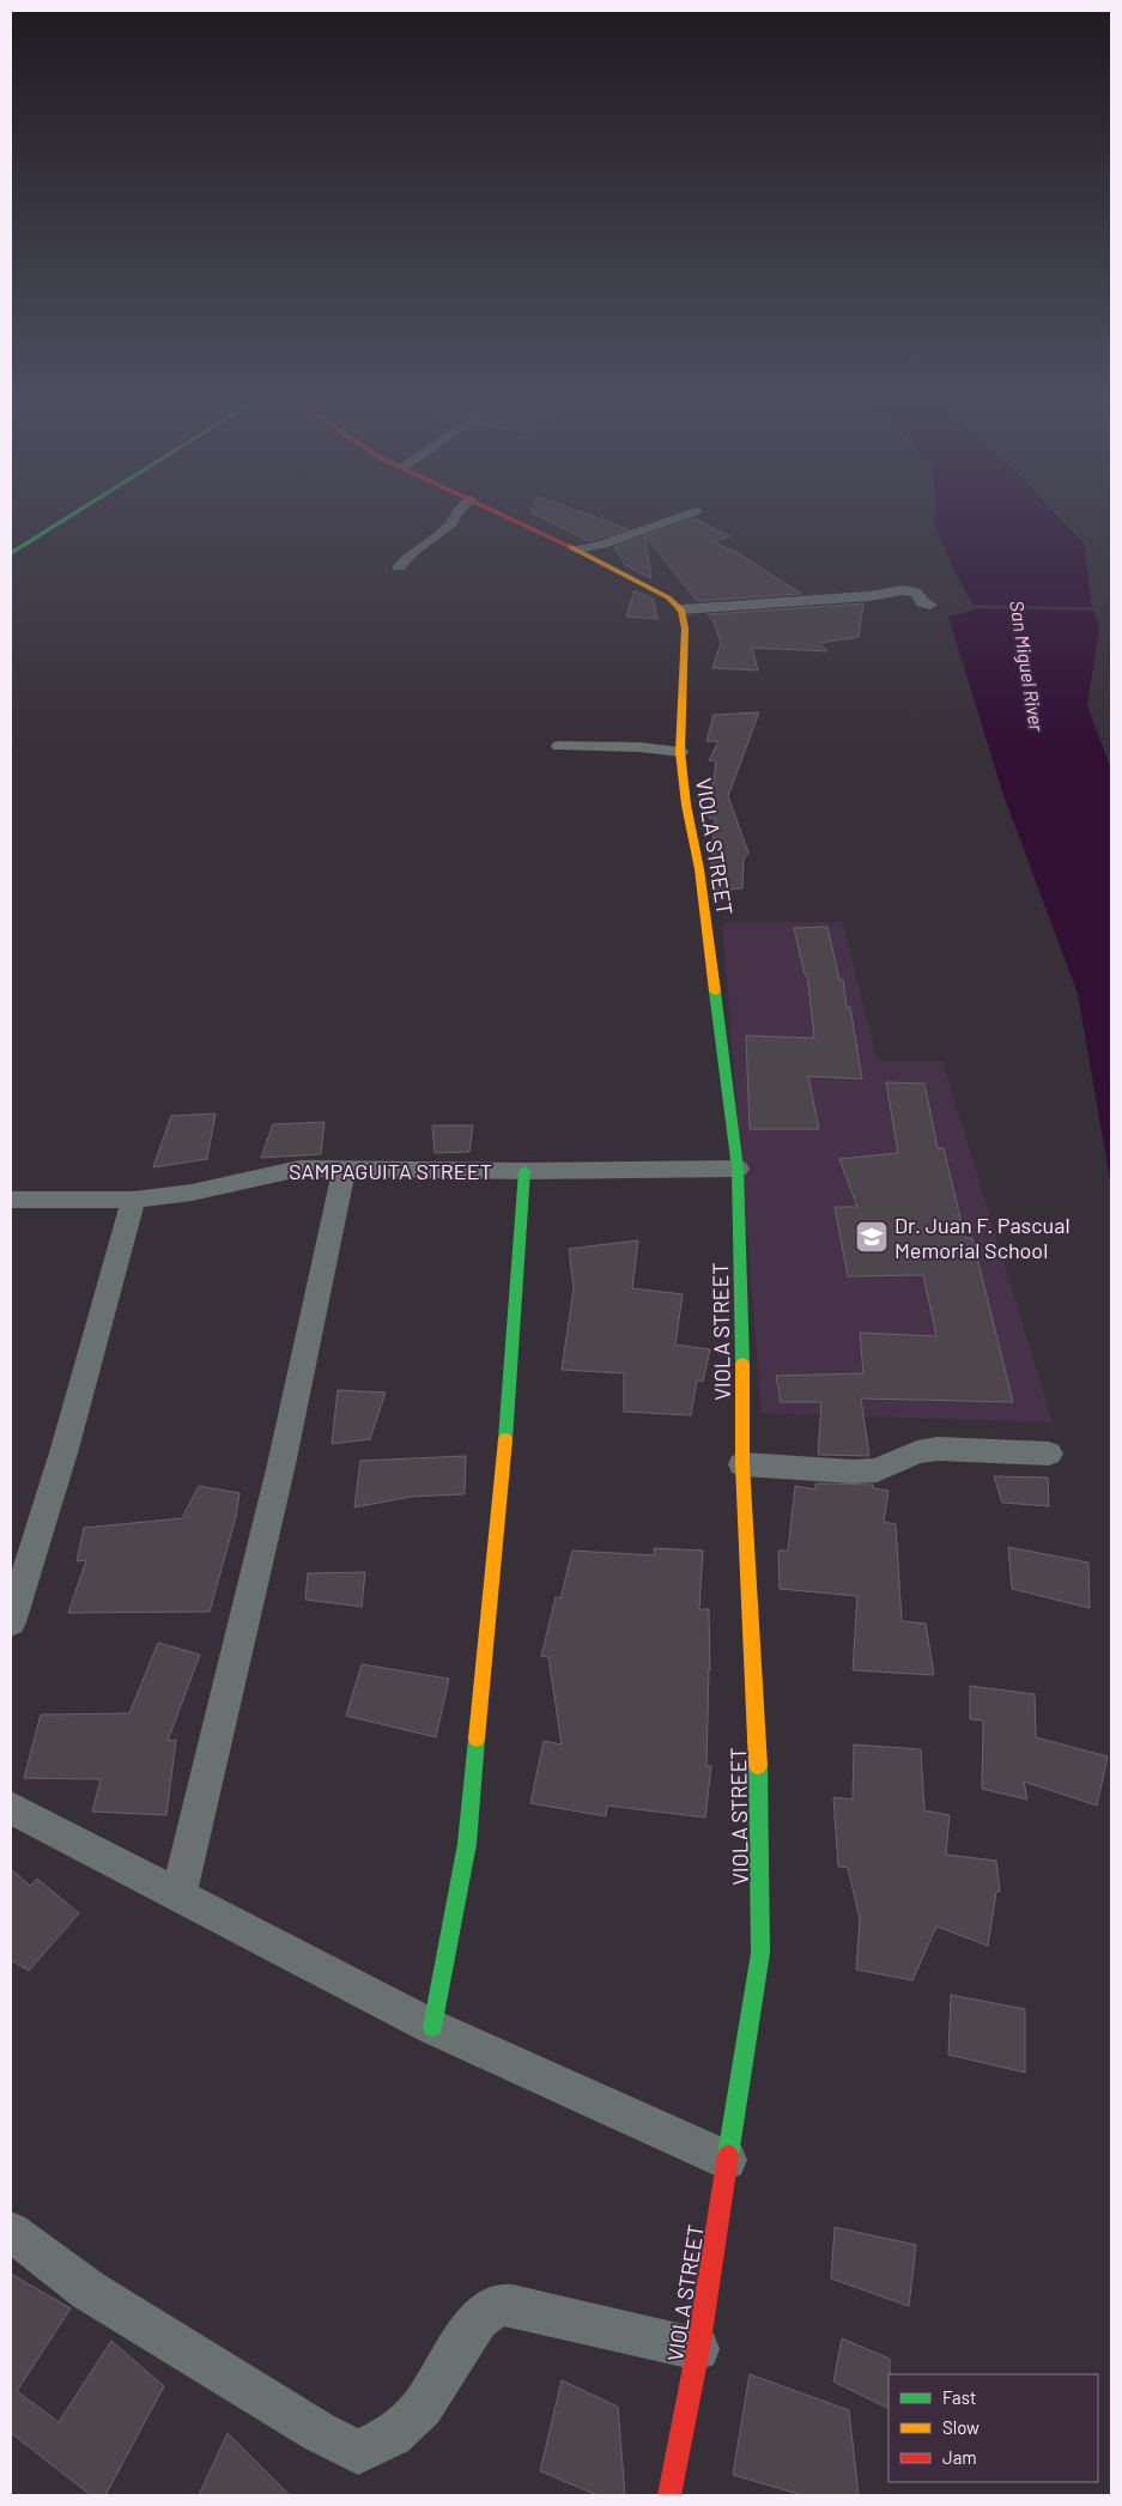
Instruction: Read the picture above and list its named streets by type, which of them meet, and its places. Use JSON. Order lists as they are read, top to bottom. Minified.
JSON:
{"streets":{"main road":["VIOLA STREET"],"street":["SAMPAGUITA STREET"]},"crossings":[["VIOLA STREET","SAMPAGUITA STREET"]],"water":["San Miguel River"],"places":{"school or university":["Dr. Juan F. Pascual Memorial School"]},"legend":["Fast","Slow","Jam"]}
